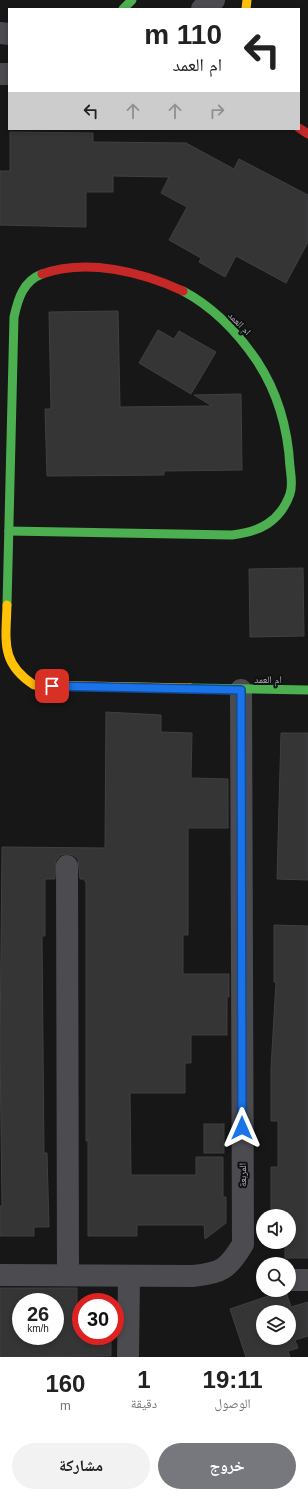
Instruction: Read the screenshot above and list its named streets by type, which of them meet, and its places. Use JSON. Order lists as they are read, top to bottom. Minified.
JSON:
{"streets":{"street":["ام العمد","المربعة"]},"crossings":[["ام العمد","المربعة"]],"page":{"turn":["110 m","ام العمد"],"speed":"26 km/h","limit":"30","eta":["19:11","الوصول","1","دقيقة","160","m"],"buttons":["خروج","مشاركة"]}}
